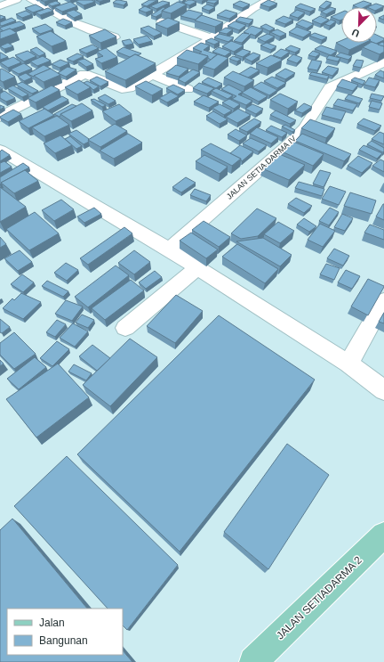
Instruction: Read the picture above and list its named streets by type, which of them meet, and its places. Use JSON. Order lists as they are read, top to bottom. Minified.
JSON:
{"streets":{"main road":["JALAN SETIADARMA 2"],"street":["JALAN SETIA DARMA IV"]},"legend":["Jalan","Bangunan"],"north":"bottom left"}
